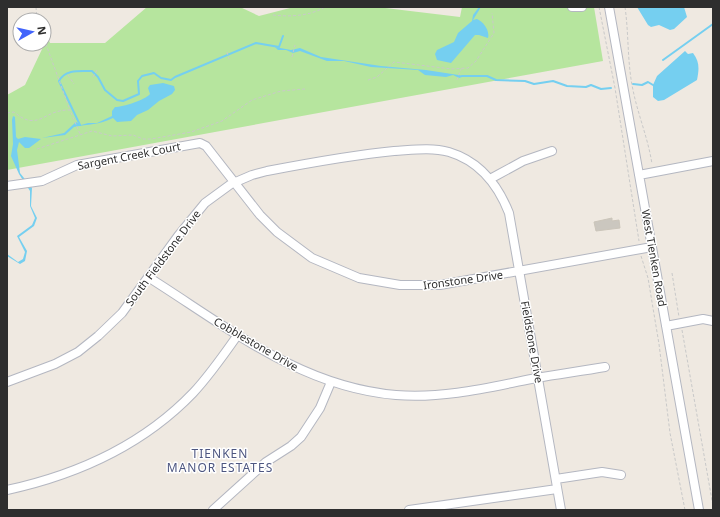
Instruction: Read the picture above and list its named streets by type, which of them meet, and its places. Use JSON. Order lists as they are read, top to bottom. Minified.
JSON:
{"streets":{"street":["Sargent Creek Court","South Fieldstone Drive","West Tienken Road","Ironstone Drive","Fieldstone Drive","Cobblestone Drive"]},"crossings":[["Sargent Creek Court","South Fieldstone Drive"],["Sargent Creek Court","Ironstone Drive"],["South Fieldstone Drive","Ironstone Drive"],["South Fieldstone Drive","Fieldstone Drive"],["South Fieldstone Drive","Cobblestone Drive"],["West Tienken Road","Ironstone Drive"],["Ironstone Drive","Fieldstone Drive"],["Fieldstone Drive","Cobblestone Drive"]],"districts":["TIENKEN MANOR ESTATES"],"north":"right"}
